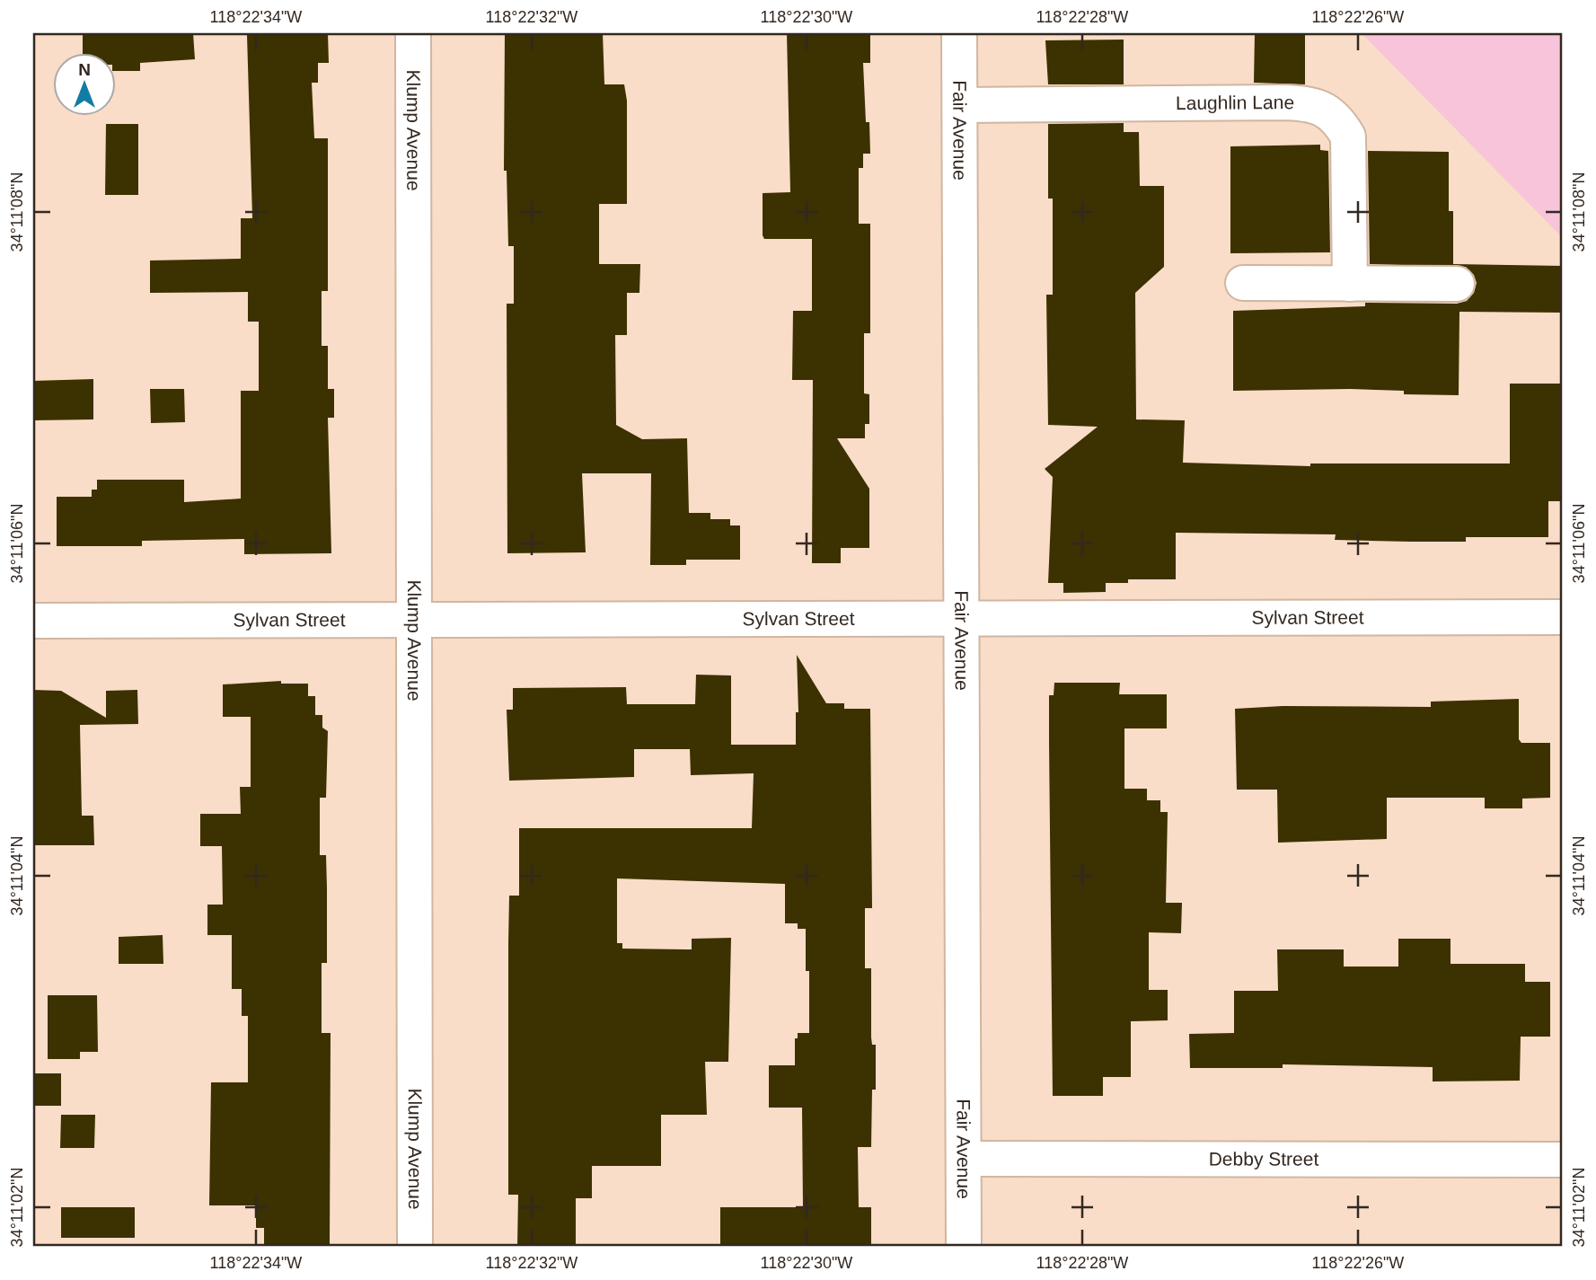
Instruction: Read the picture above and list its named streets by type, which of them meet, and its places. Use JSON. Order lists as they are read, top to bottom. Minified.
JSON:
{"streets":{"street":["Laughlin Lane","Klump Avenue","Fair Avenue","Sylvan Street","Debby Street"]},"crossings":[["Laughlin Lane","Fair Avenue"],["Klump Avenue","Sylvan Street"],["Fair Avenue","Sylvan Street"],["Fair Avenue","Debby Street"]],"north":"top","coordinates":["118°22'34\"W","118°22'32\"W","118°22'30\"W","118°22'28\"W","118°22'26\"W","34°11'08\"N","34°11'06\"N","34°11'04\"N","34°11'02\"N"]}
